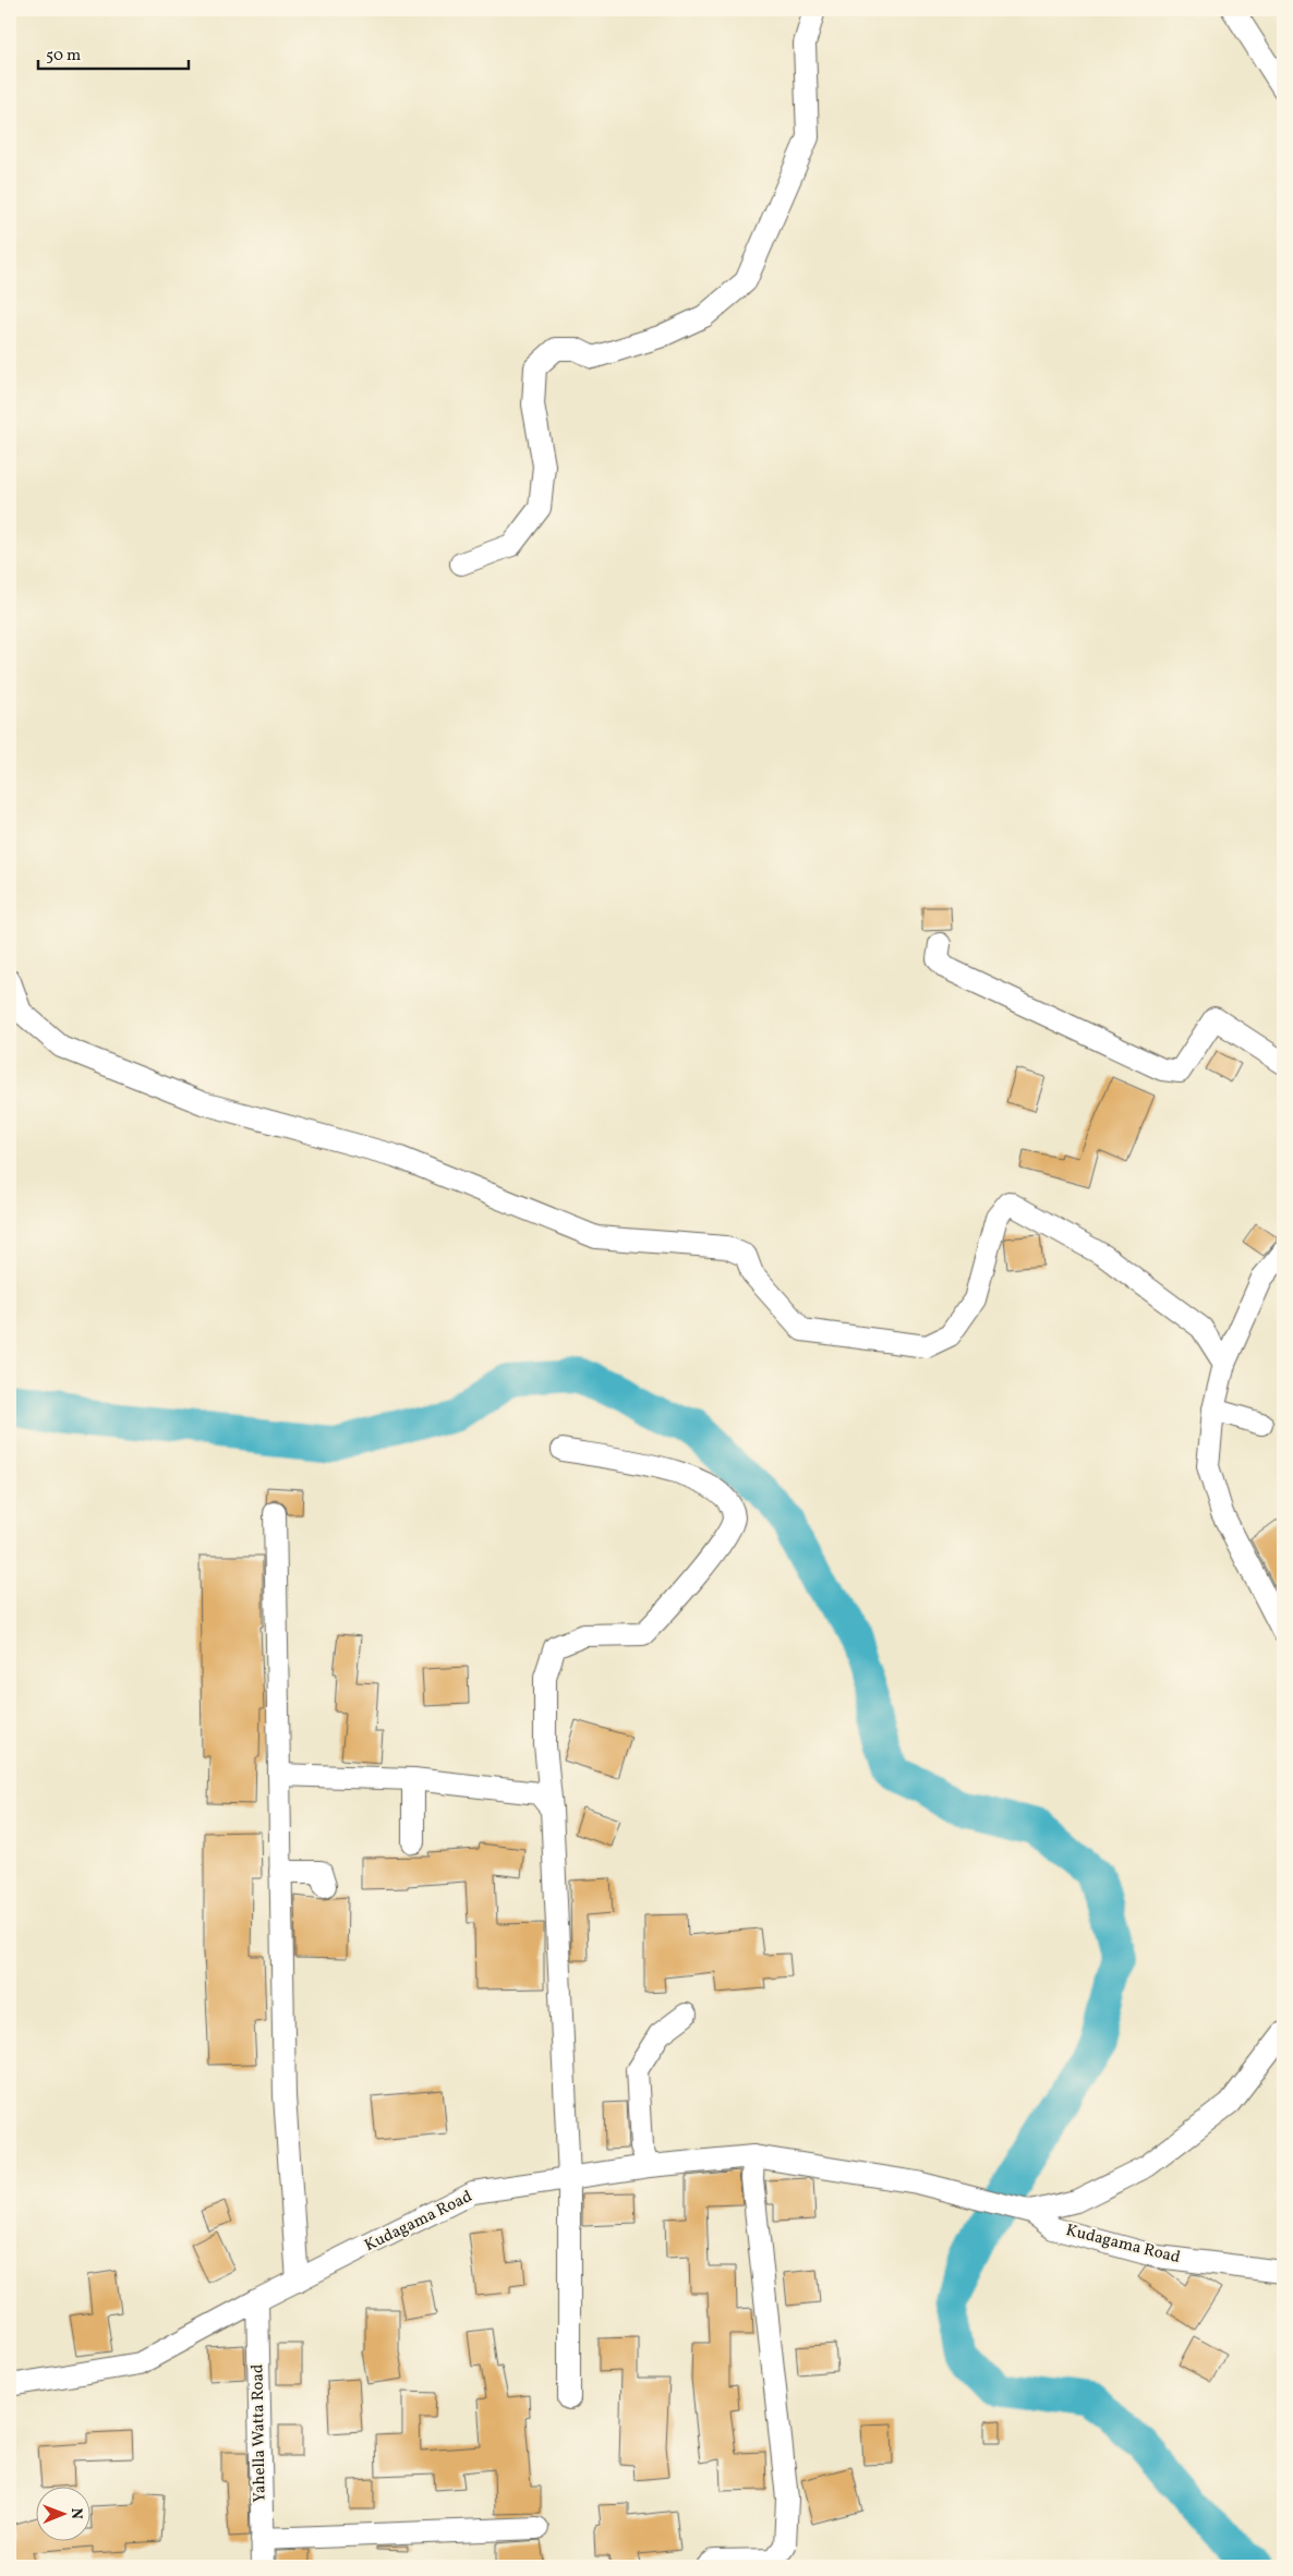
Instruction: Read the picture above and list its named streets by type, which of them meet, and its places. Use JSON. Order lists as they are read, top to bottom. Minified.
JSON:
{"streets":{"street":["Kudagama Road","Yahella Watta Road"]},"crossings":[["Kudagama Road","Yahella Watta Road"]],"scale_bar":"50 m","north":"right"}
